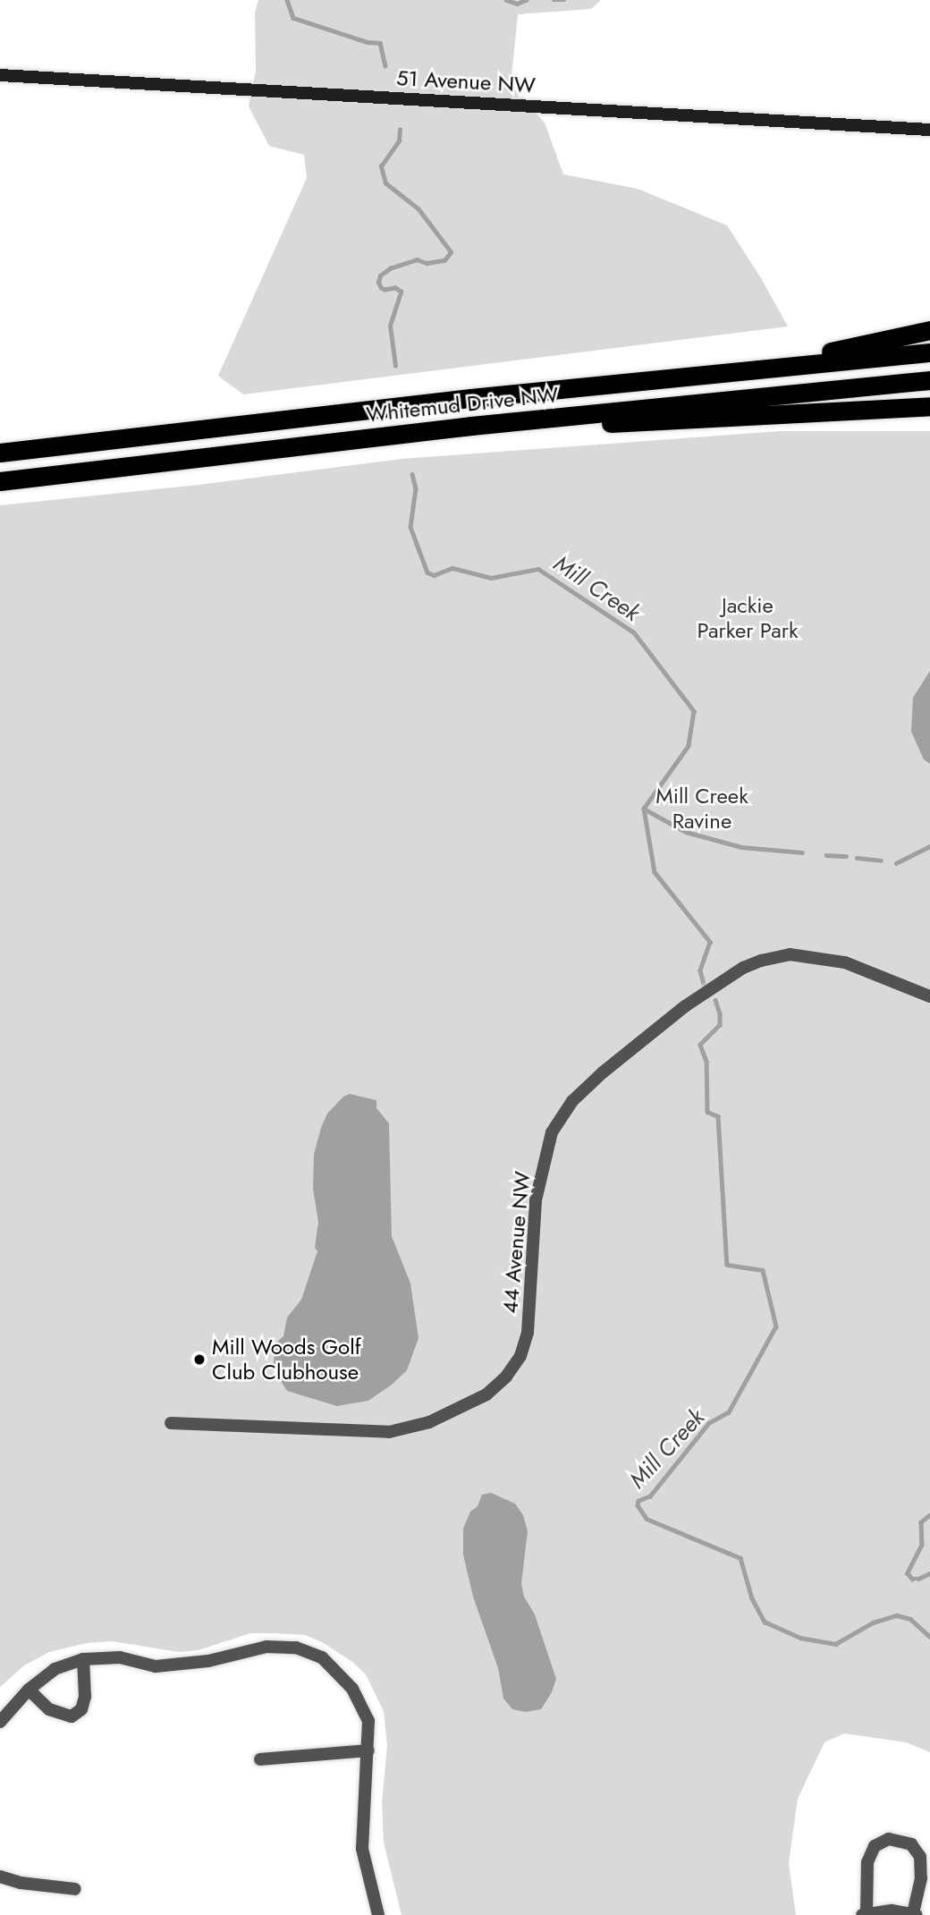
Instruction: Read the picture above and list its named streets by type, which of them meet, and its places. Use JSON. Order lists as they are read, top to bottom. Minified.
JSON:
{"streets":{"highway":["Whitemud Drive NW"],"street":["51 Avenue NW","44 Avenue NW"]},"water":["Mill Creek"],"parks":["Jackie Parker Park","Mill Creek Ravine"],"places":["Mill Woods Golf Club Clubhouse"]}
